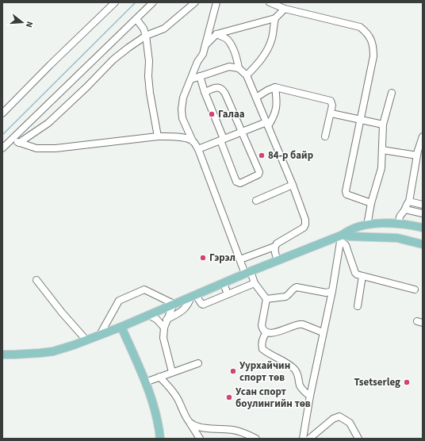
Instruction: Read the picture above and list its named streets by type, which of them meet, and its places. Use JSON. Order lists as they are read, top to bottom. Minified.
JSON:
{"places":["Галаа","84-р байр","Гэрэл","Уурхайчин спорт төв","Tsetserleg","Усан спорт боулингийн төв"],"north":"right"}
